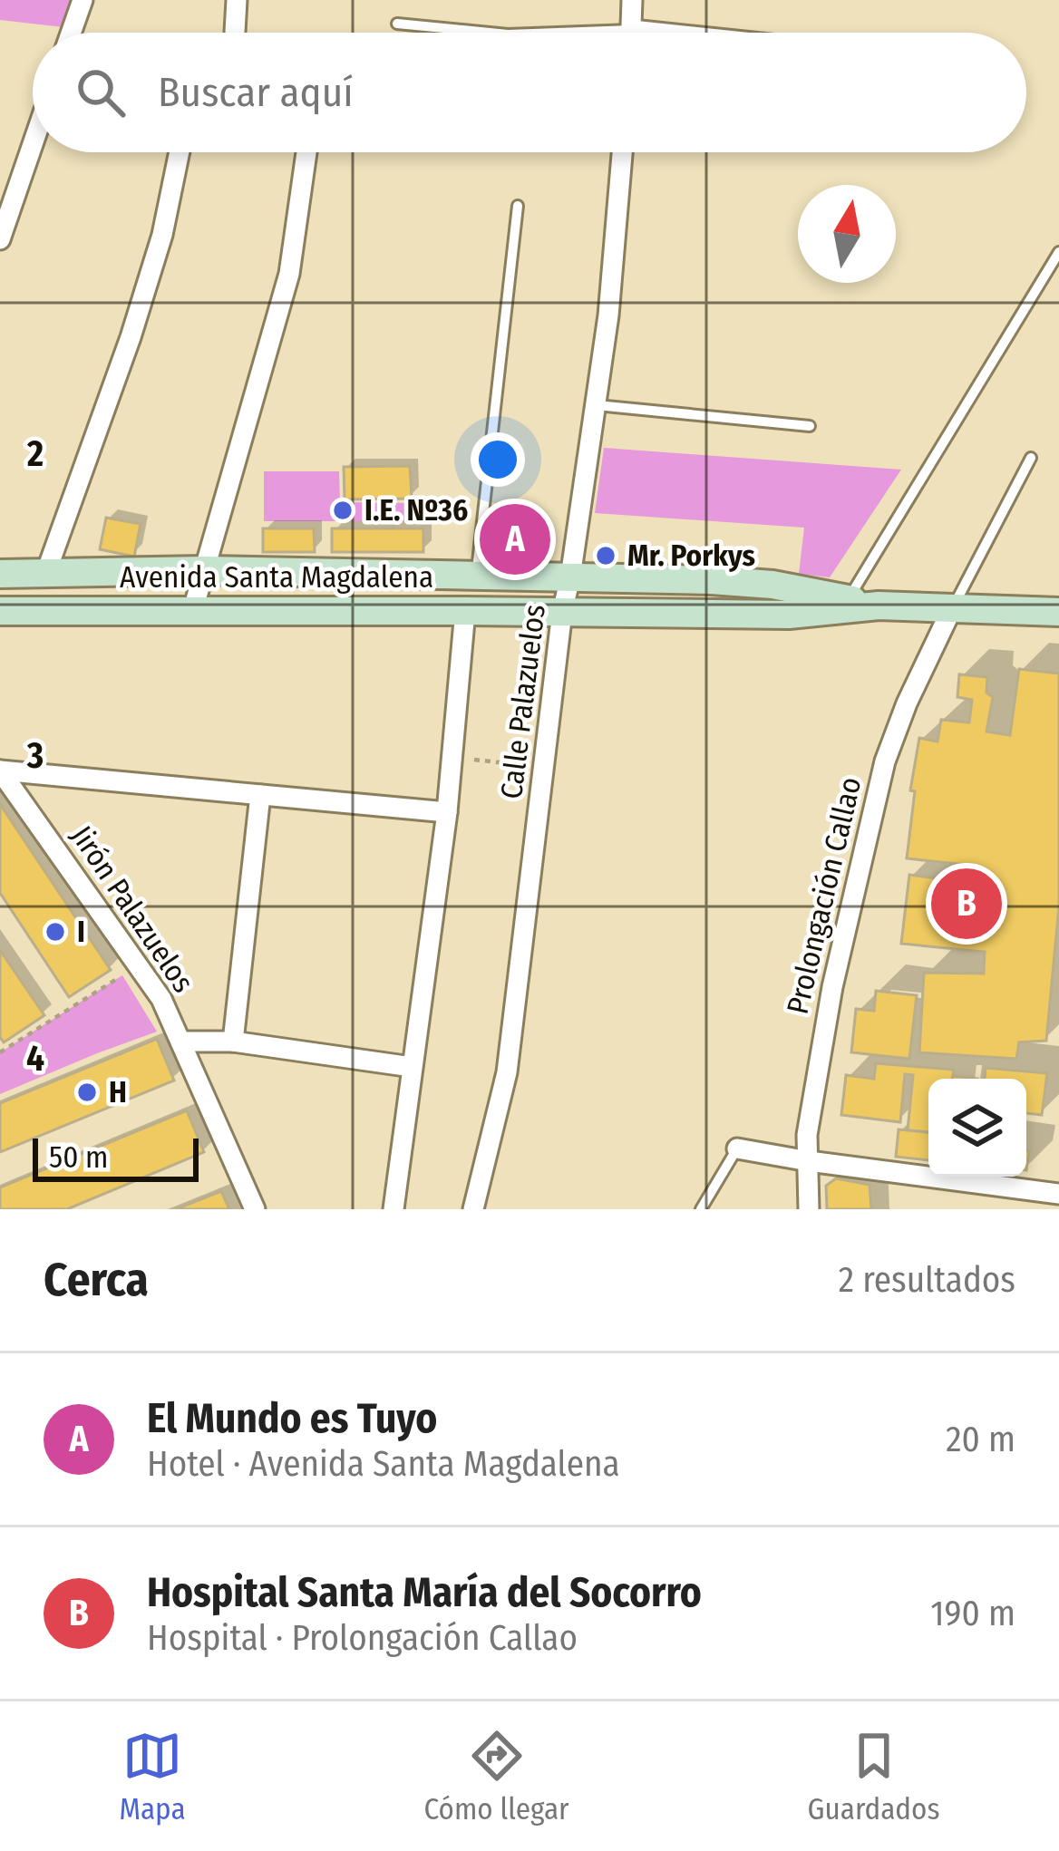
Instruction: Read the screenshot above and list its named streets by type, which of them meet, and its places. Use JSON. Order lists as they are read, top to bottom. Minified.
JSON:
{"streets":{"main road":["Avenida Santa Magdalena"],"street":["Calle Palazuelos","Prolongación Callao","Jirón Palazuelos"]},"crossings":[["Avenida Santa Magdalena","Calle Palazuelos"],["Avenida Santa Magdalena","Prolongación Callao"]],"places":["I.E. Nº36","Mr. Porkys","I","H"],"scale_bar":"50 m","north":"top","page":{"search":"Buscar aquí","pins":["A","B"],"scale":"50 m","heading":["Cerca","2 resultados"],"list":[{"mark":"A","name":"El Mundo es Tuyo","note":"Hotel · Avenida Santa Magdalena","value":"20 m"},{"mark":"B","name":"Hospital Santa María del Socorro","note":"Hospital · Prolongación Callao","value":"190 m"}],"nav":["Mapa","Cómo llegar","Guardados"]},"grid":{"rows":["2","3","4"]}}
